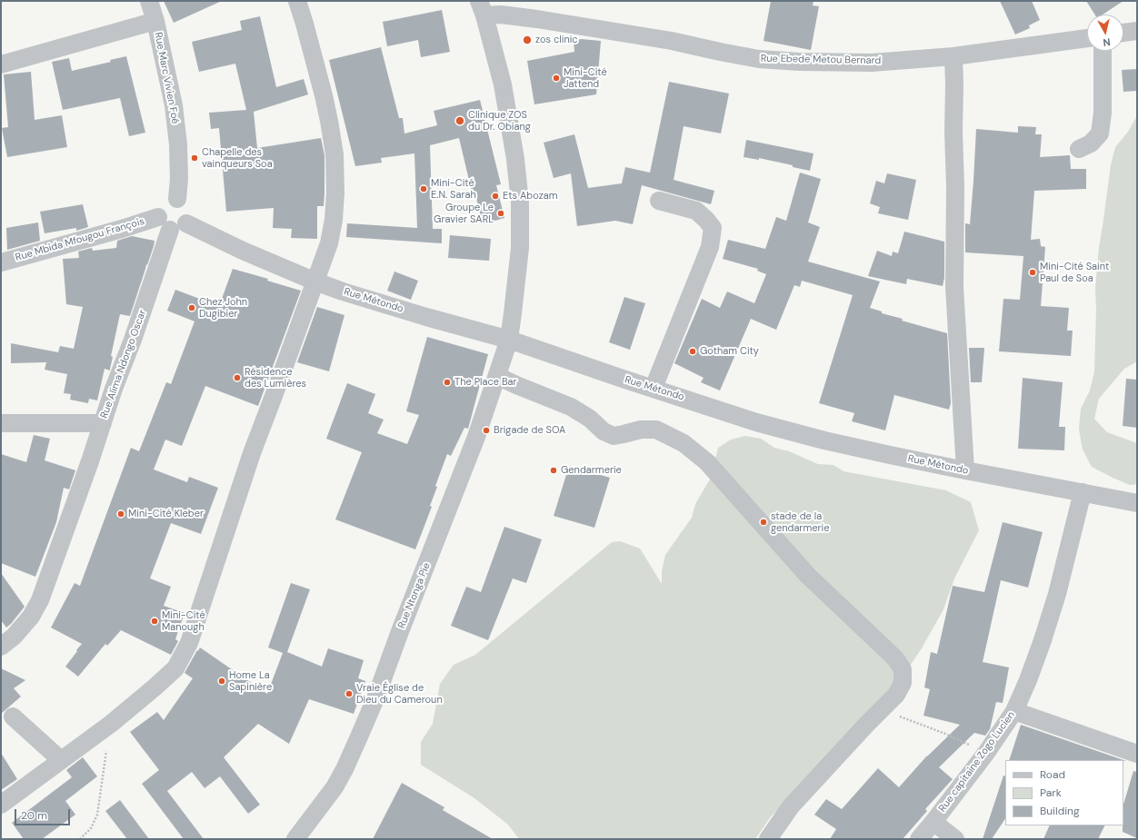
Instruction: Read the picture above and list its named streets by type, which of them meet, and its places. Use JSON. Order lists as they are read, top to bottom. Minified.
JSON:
{"streets":{"street":["Rue Ebede Metou Bernard","Rue Marc Vivien Foé","Rue Mbida Mfougou François","Rue Métondo","Rue Alima Ndongo Oscar","Rue Ntonga Pie","Rue capitaine Zogo Lucien"]},"crossings":[["Rue Ebede Metou Bernard","Rue Ntonga Pie"],["Rue Marc Vivien Foé","Rue Mbida Mfougou François"],["Rue Marc Vivien Foé","Rue Métondo"],["Rue Marc Vivien Foé","Rue Alima Ndongo Oscar"],["Rue Mbida Mfougou François","Rue Métondo"],["Rue Mbida Mfougou François","Rue Alima Ndongo Oscar"],["Rue Métondo","Rue Alima Ndongo Oscar"],["Rue Métondo","Rue Ntonga Pie"],["Rue Métondo","Rue capitaine Zogo Lucien"]],"places":["zos clinic","Mini-Cité Jattend","Clinique ZOS du Dr. Obiang","Chapelle des vainqueurs Soa","Mini-Cité E.N. Sarah","Ets Abozam","Groupe Le Gravier SARL","Mini-Cité Saint Paul de Soa","Chez John Dugibier","Gotham City","Résidence des Lumières","The Place Bar","Brigade de SOA","Gendarmerie","Mini-Cité Kleber","stade de la gendarmerie","Mini-Cité Manough","Home La Sapinière","Vraie Église de Dieu du Cameroun"],"legend":["Road","Park","Building"],"scale_bar":"20 m","north":"bottom"}
